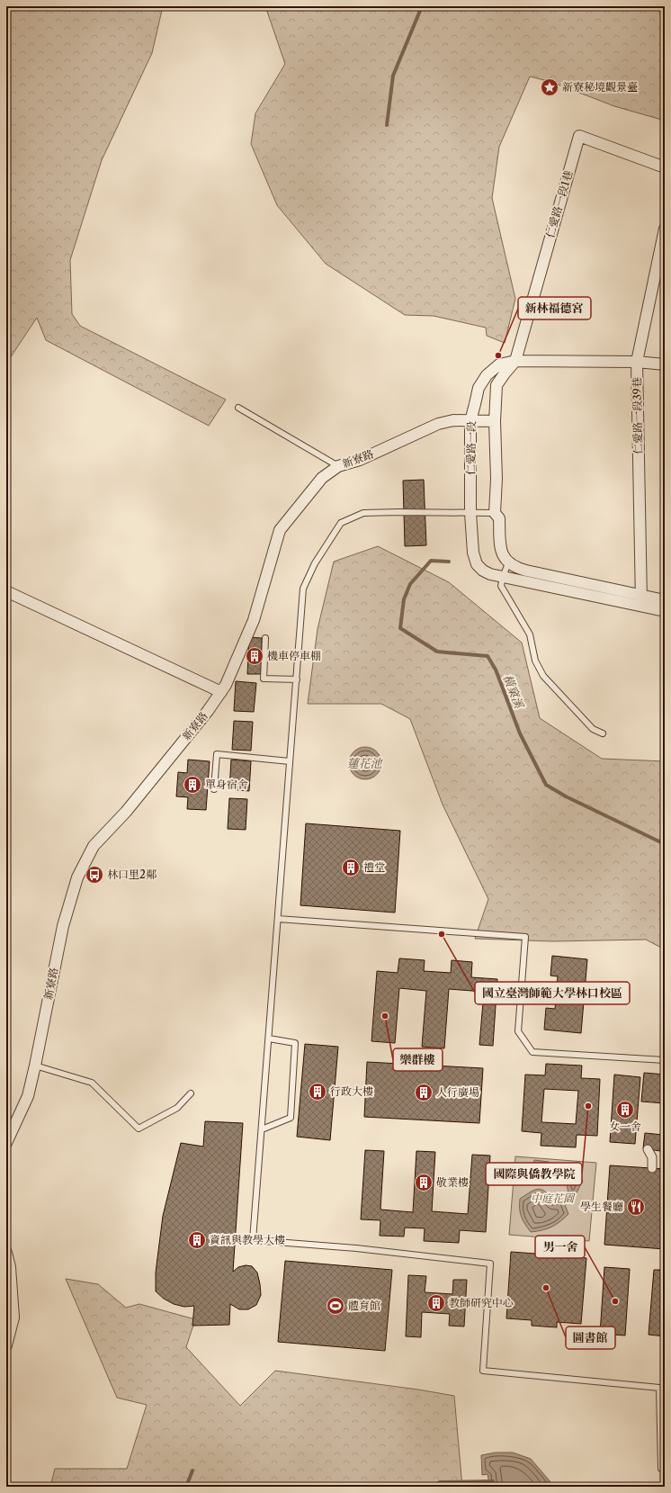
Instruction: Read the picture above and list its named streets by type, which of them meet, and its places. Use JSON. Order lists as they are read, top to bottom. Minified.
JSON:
{"streets":{"street":["仁愛路一段1巷","仁愛路一段39巷","仁愛路一段","新寮路"]},"crossings":[["仁愛路一段1巷","仁愛路一段"],["仁愛路一段39巷","仁愛路一段"],["仁愛路一段","新寮路"]],"water":["橫窠溪","蓮花池"],"parks":["中庭花園"],"places":{"place":["新寮秘境觀景臺"],"other":["新林福德宮","國立臺灣師範大學林口校區","樂群樓","國際與僑教學院","圖書館","男一舍"],"building":["機車停車棚","單身宿舍","禮堂","行政大樓","人行廣場","女一舍","敬業樓","資訊與教學大樓","教師研究中心"],"bus stop":["林口里2鄰"],"restaurant":["學生餐廳"],"sports":["體育館"]}}
